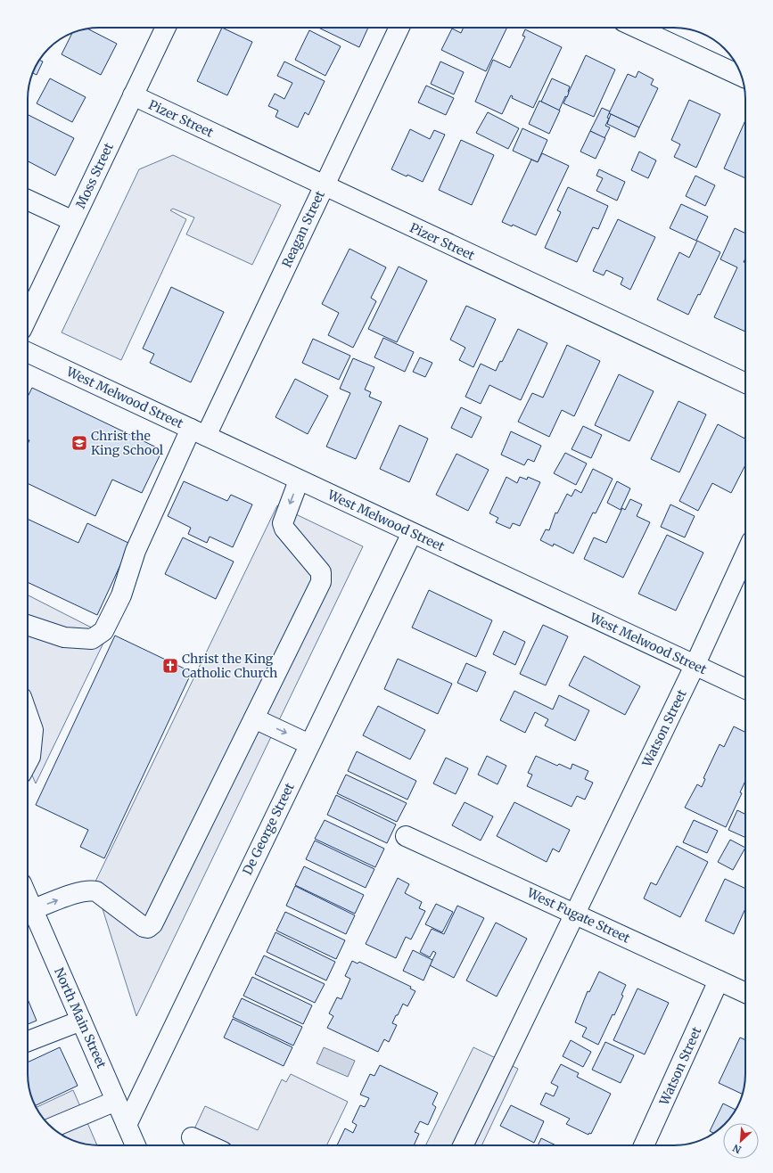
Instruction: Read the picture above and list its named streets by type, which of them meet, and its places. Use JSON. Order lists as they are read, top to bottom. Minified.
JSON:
{"streets":{"street":["Pizer Street","Moss Street","Reagan Street","West Melwood Street","Watson Street","De George Street","West Fugate Street","North Main Street"]},"crossings":[["Pizer Street","Moss Street"],["Pizer Street","Reagan Street"],["Reagan Street","West Melwood Street"],["West Melwood Street","Watson Street"],["West Melwood Street","De George Street"],["Watson Street","West Fugate Street"],["De George Street","North Main Street"]],"places":{"school or university":["Christ the King School"],"church":["Christ the King Catholic Church"]},"north":"bottom left"}
